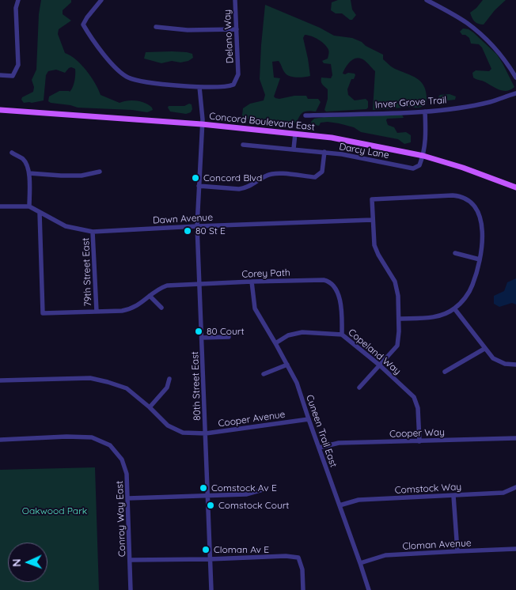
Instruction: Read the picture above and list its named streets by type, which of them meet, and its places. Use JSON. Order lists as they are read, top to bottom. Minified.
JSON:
{"streets":{"main road":["Concord Boulevard East"],"street":["Delano Way","Inver Grove Trail","Darcy Lane","Dawn Avenue","79th Street East","Corey Path","Copeland Way","80th Street East","Cooper Avenue","Cuneen Trail East","Cooper Way","Comstock Way","Conroy Way East","Cloman Avenue"]},"crossings":[["Delano Way","80th Street East"],["Concord Boulevard East","Darcy Lane"],["Concord Boulevard East","80th Street East"],["Dawn Avenue","79th Street East"],["Dawn Avenue","Corey Path"],["Dawn Avenue","80th Street East"],["79th Street East","Corey Path"],["Corey Path","Copeland Way"],["Corey Path","80th Street East"],["Corey Path","Cuneen Trail East"],["Copeland Way","Cuneen Trail East"],["Copeland Way","Cooper Way"],["80th Street East","Cooper Avenue"],["Cooper Avenue","Cuneen Trail East"],["Cuneen Trail East","Cooper Way"],["Cuneen Trail East","Comstock Way"],["Cuneen Trail East","Cloman Avenue"]],"parks":["Oakwood Park"],"places":["Concord Blvd","80 St E","80 Court","Comstock Av E","Comstock Court","Cloman Av E"],"north":"left"}
